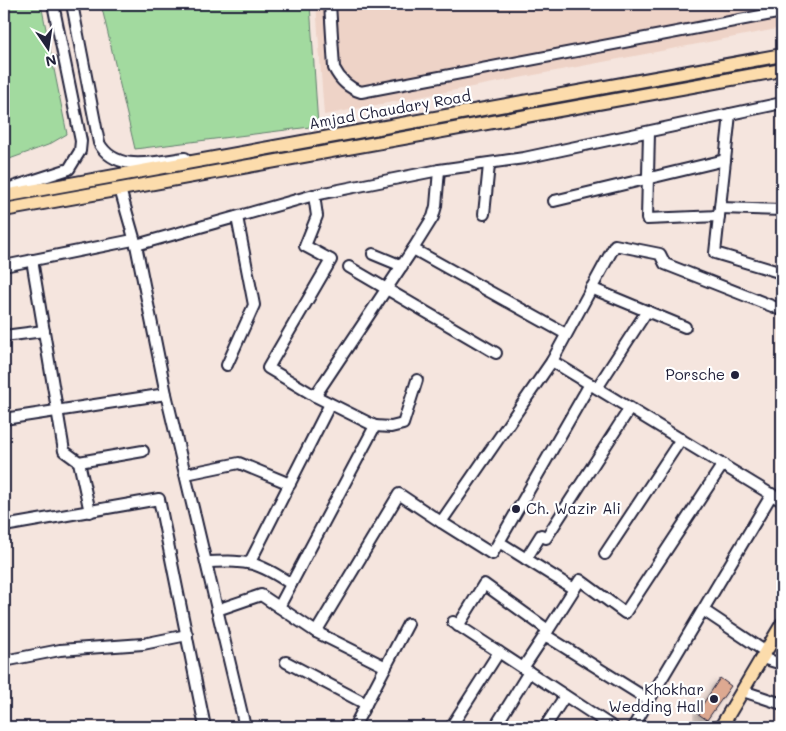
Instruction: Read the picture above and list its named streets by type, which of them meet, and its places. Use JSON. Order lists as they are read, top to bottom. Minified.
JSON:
{"streets":{"main road":["Amjad Chaudary Road"]},"places":["Porsche","Ch. Wazir Ali","Khokhar Wedding Hall"],"north":"bottom"}
